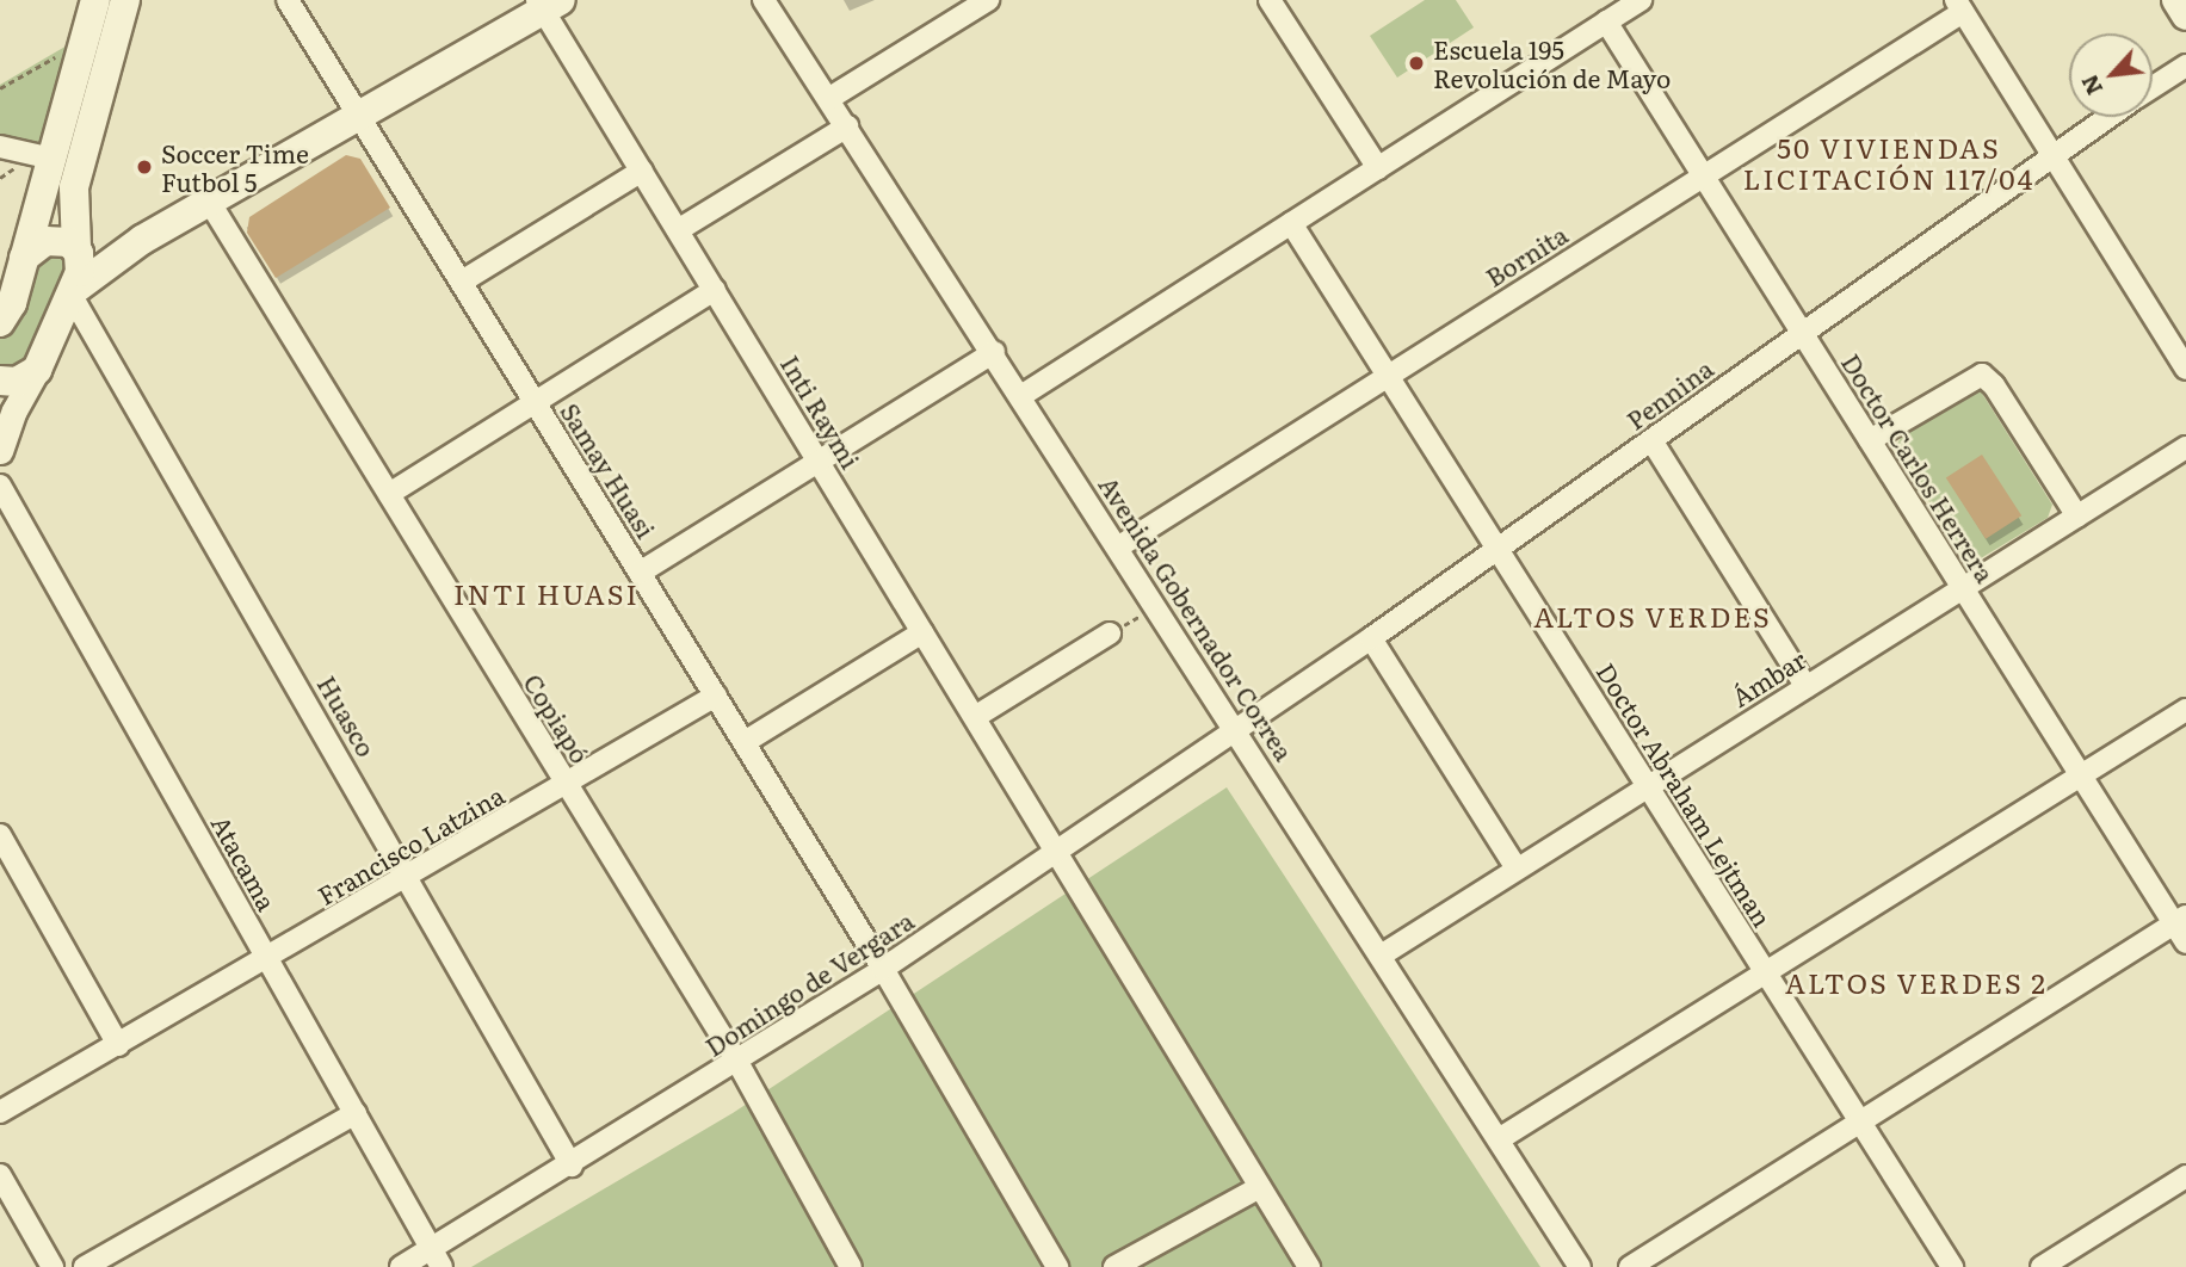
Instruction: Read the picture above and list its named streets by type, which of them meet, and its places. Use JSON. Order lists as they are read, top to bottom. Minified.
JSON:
{"streets":{"street":["Bornita","Pennina","Inti Raymi","Doctor Carlos Herrera","Samay Huasi","Avenida Gobernador Correa","Ámbar","Huasco","Copiapó","Doctor Abraham Lejtman","Francisco Latzina","Atacama","Domingo de Vergara"]},"crossings":[["Bornita","Doctor Carlos Herrera"],["Bornita","Avenida Gobernador Correa"],["Bornita","Doctor Abraham Lejtman"],["Pennina","Doctor Carlos Herrera"],["Pennina","Avenida Gobernador Correa"],["Pennina","Doctor Abraham Lejtman"],["Pennina","Domingo de Vergara"],["Inti Raymi","Domingo de Vergara"],["Doctor Carlos Herrera","Ámbar"],["Samay Huasi","Francisco Latzina"],["Samay Huasi","Domingo de Vergara"],["Avenida Gobernador Correa","Ámbar"],["Avenida Gobernador Correa","Domingo de Vergara"],["Ámbar","Doctor Abraham Lejtman"],["Huasco","Francisco Latzina"],["Huasco","Domingo de Vergara"],["Copiapó","Francisco Latzina"],["Copiapó","Domingo de Vergara"],["Francisco Latzina","Atacama"],["Atacama","Domingo de Vergara"]],"districts":["50 VIVIENDAS LICITACIÓN 117/04","INTI HUASI","ALTOS VERDES","ALTOS VERDES 2"],"places":["Escuela 195 Revolución de Mayo","Soccer Time Futbol 5"],"north":"bottom left"}
